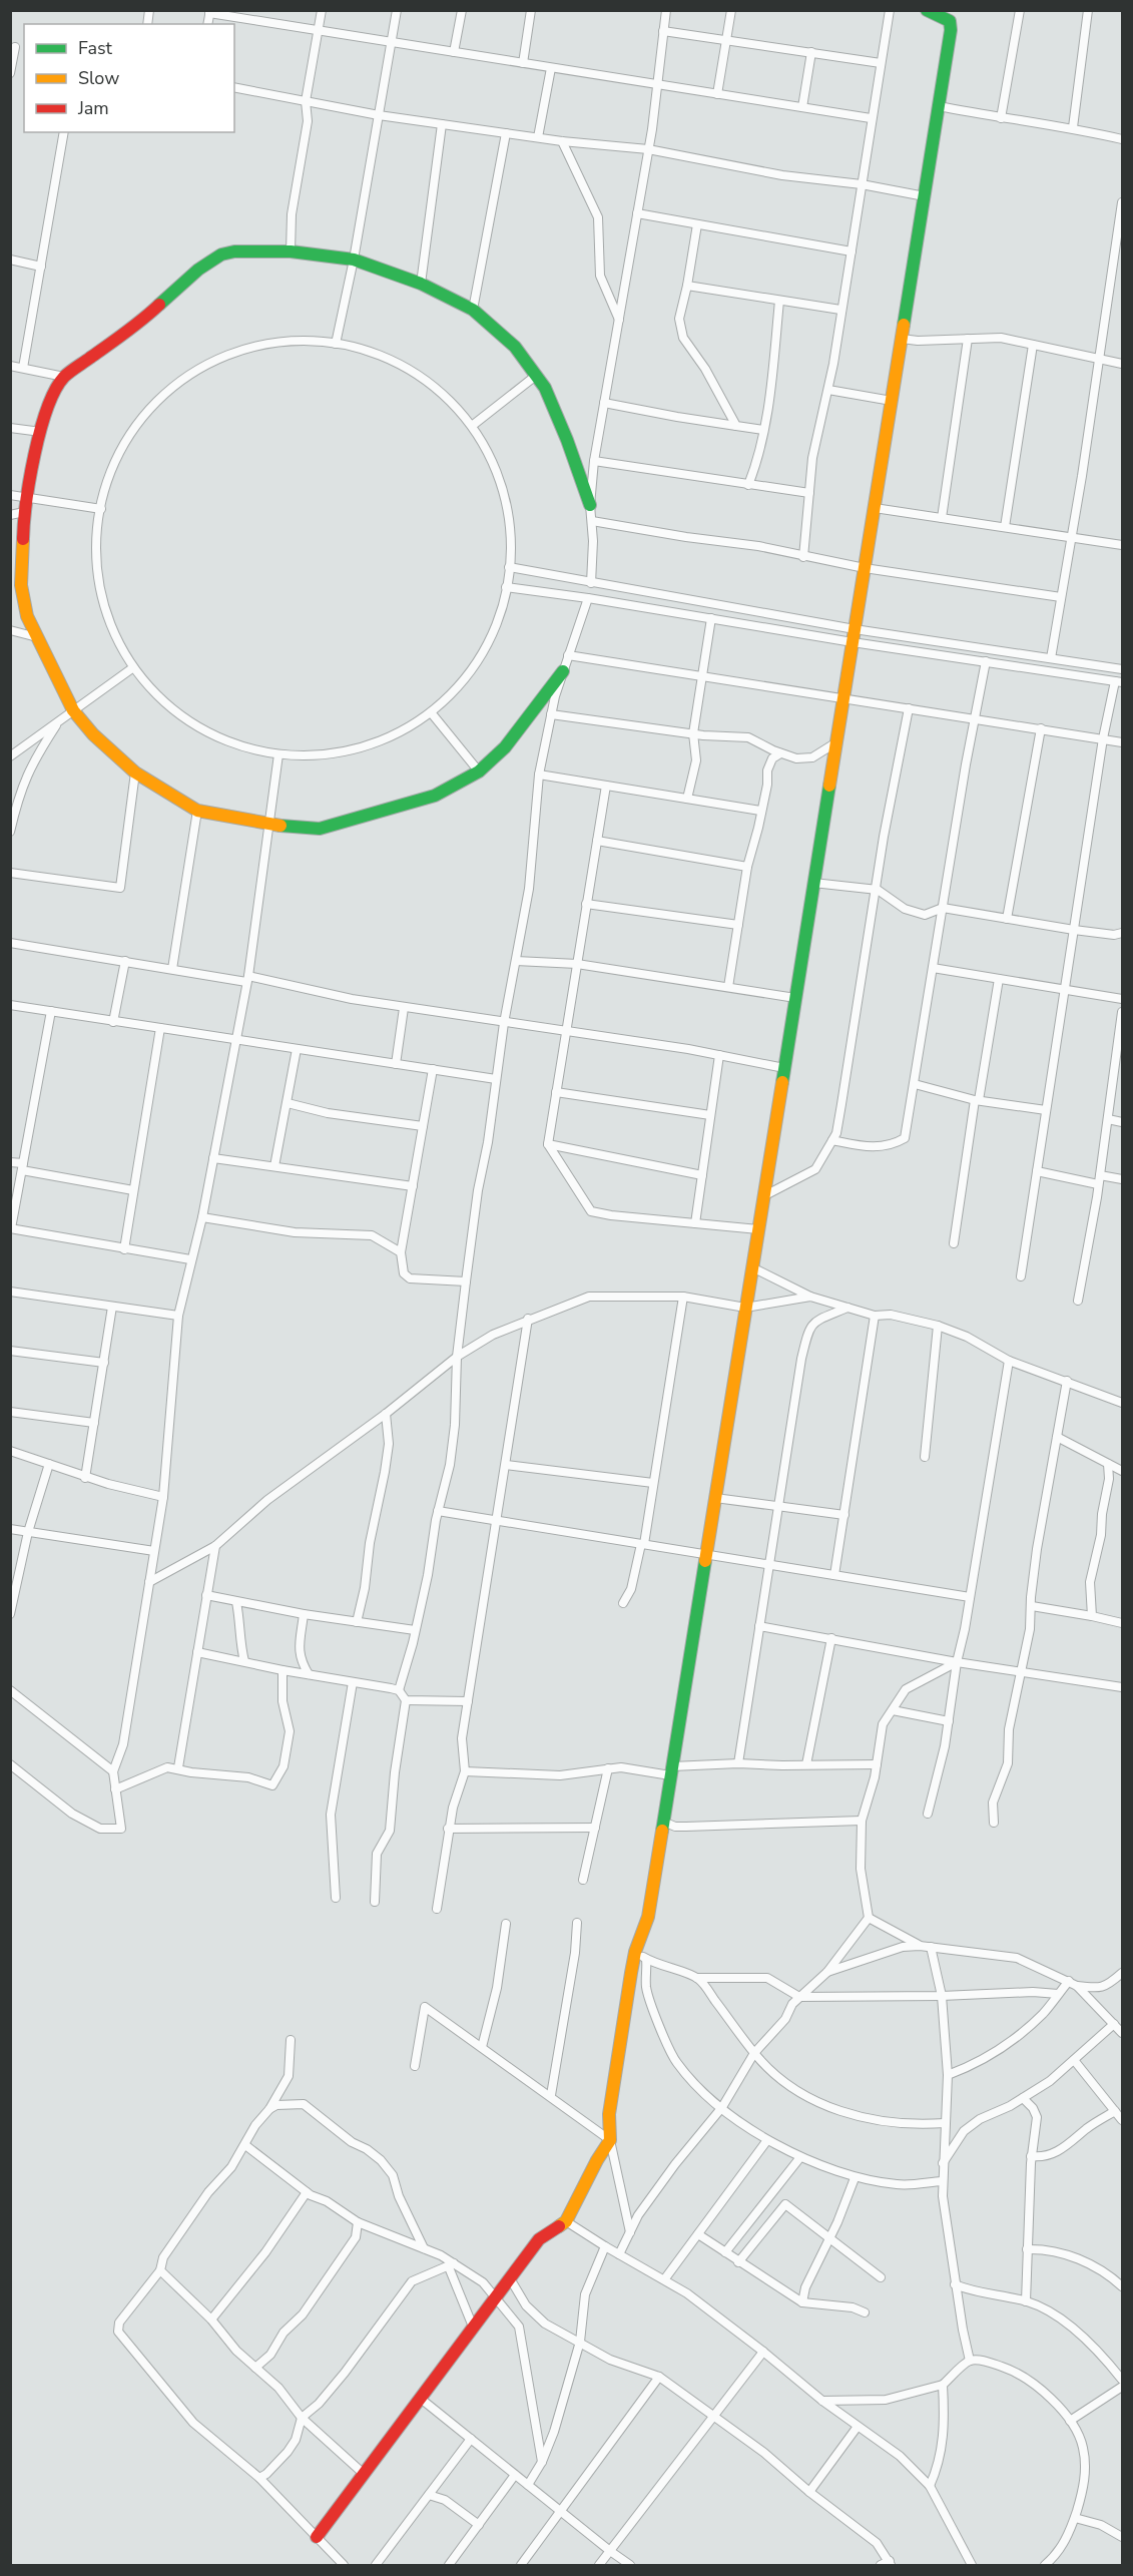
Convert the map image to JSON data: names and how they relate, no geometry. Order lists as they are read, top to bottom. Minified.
{"legend":["Fast","Slow","Jam"]}
